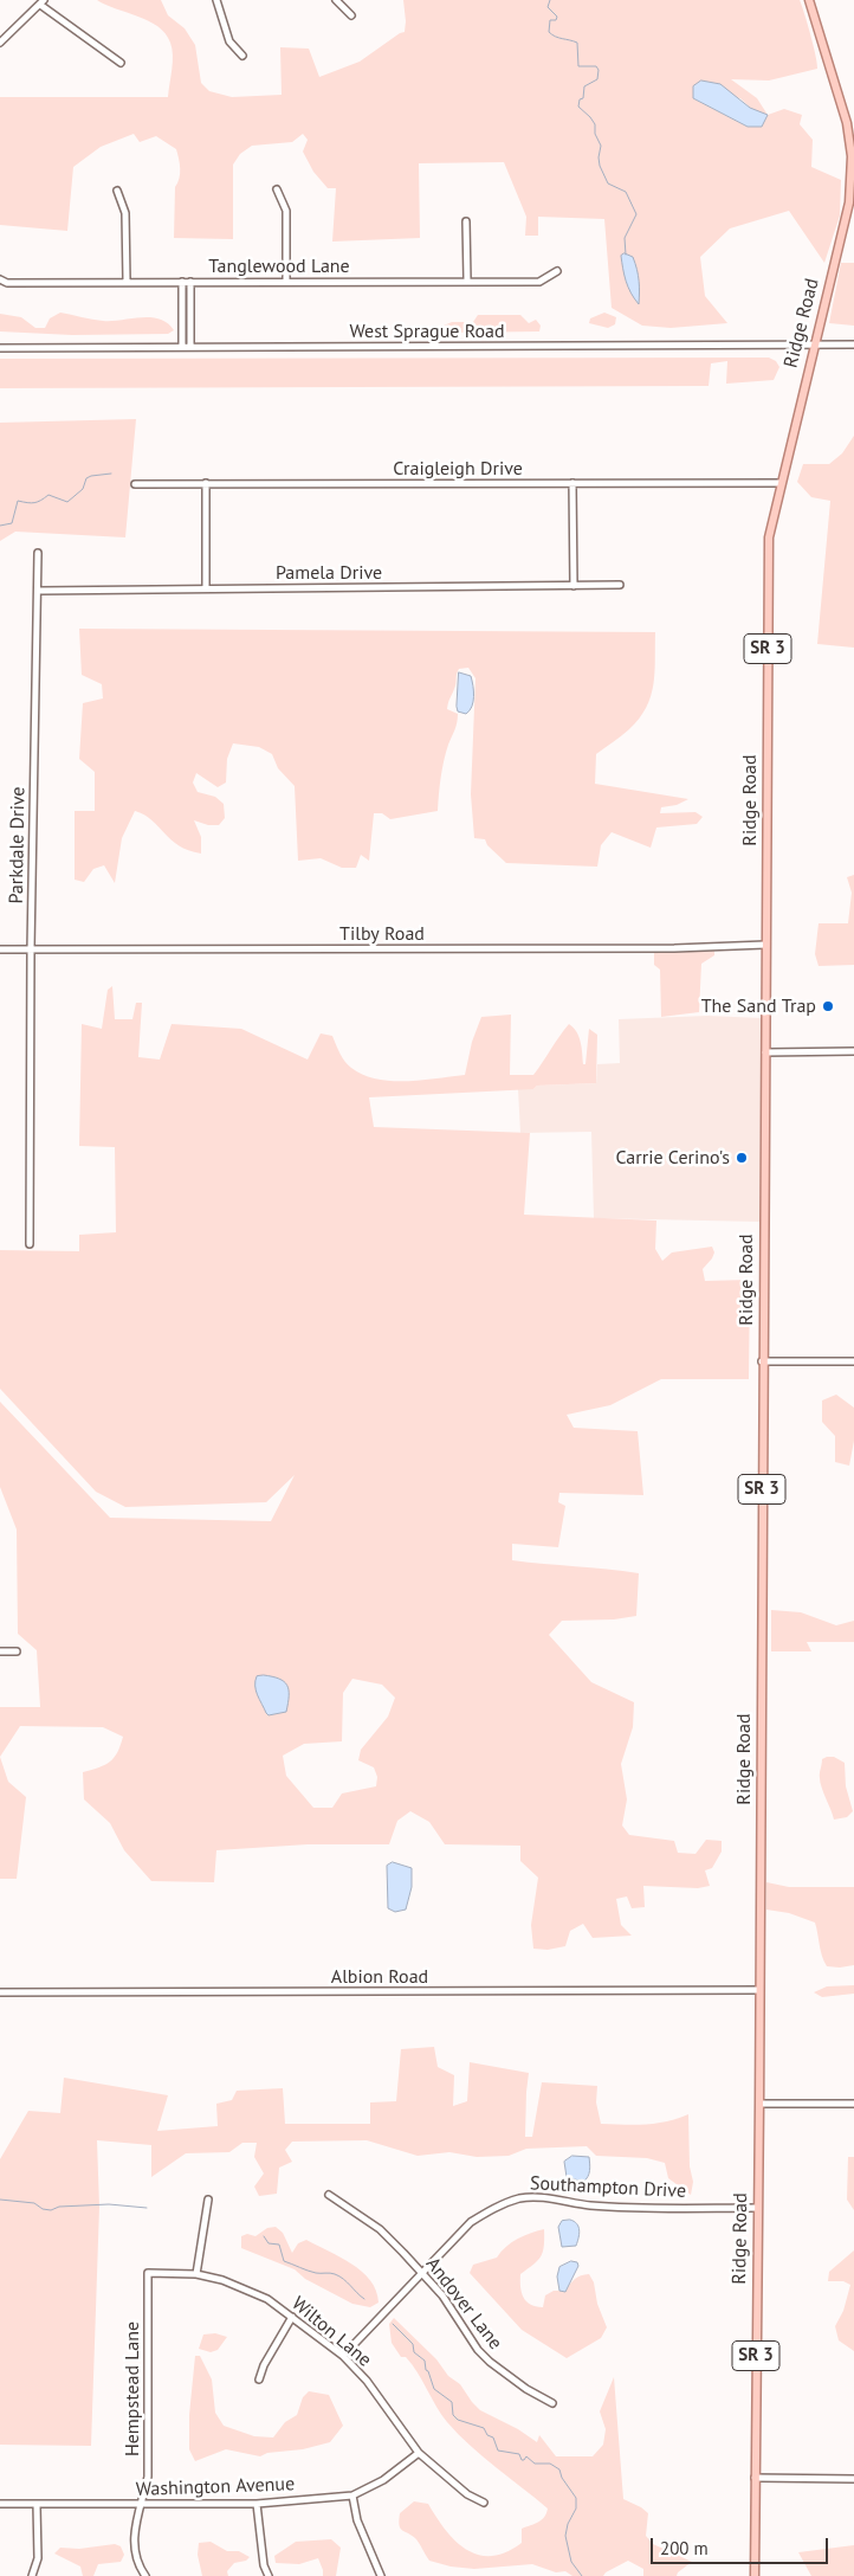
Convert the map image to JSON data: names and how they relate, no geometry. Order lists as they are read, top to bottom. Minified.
{"streets":{"main road":["Ridge Road","SR 3"],"street":["Tanglewood Lane","West Sprague Road","Craigleigh Drive","Pamela Drive","Parkdale Drive","Tilby Road","Albion Road","Southampton Drive","Andover Lane","Wilton Lane","Hempstead Lane","Washington Avenue"]},"crossings":[["Ridge Road","West Sprague Road"],["Ridge Road","Craigleigh Drive"],["Ridge Road","Tilby Road"],["Ridge Road","Albion Road"],["Ridge Road","Southampton Drive"],["Pamela Drive","Parkdale Drive"],["Parkdale Drive","Tilby Road"],["Southampton Drive","Andover Lane"],["Southampton Drive","Wilton Lane"],["Wilton Lane","Hempstead Lane"],["Wilton Lane","Washington Avenue"],["Hempstead Lane","Washington Avenue"]],"places":["The Sand Trap","Carrie Cerino's"],"scale_bar":"200 m"}
